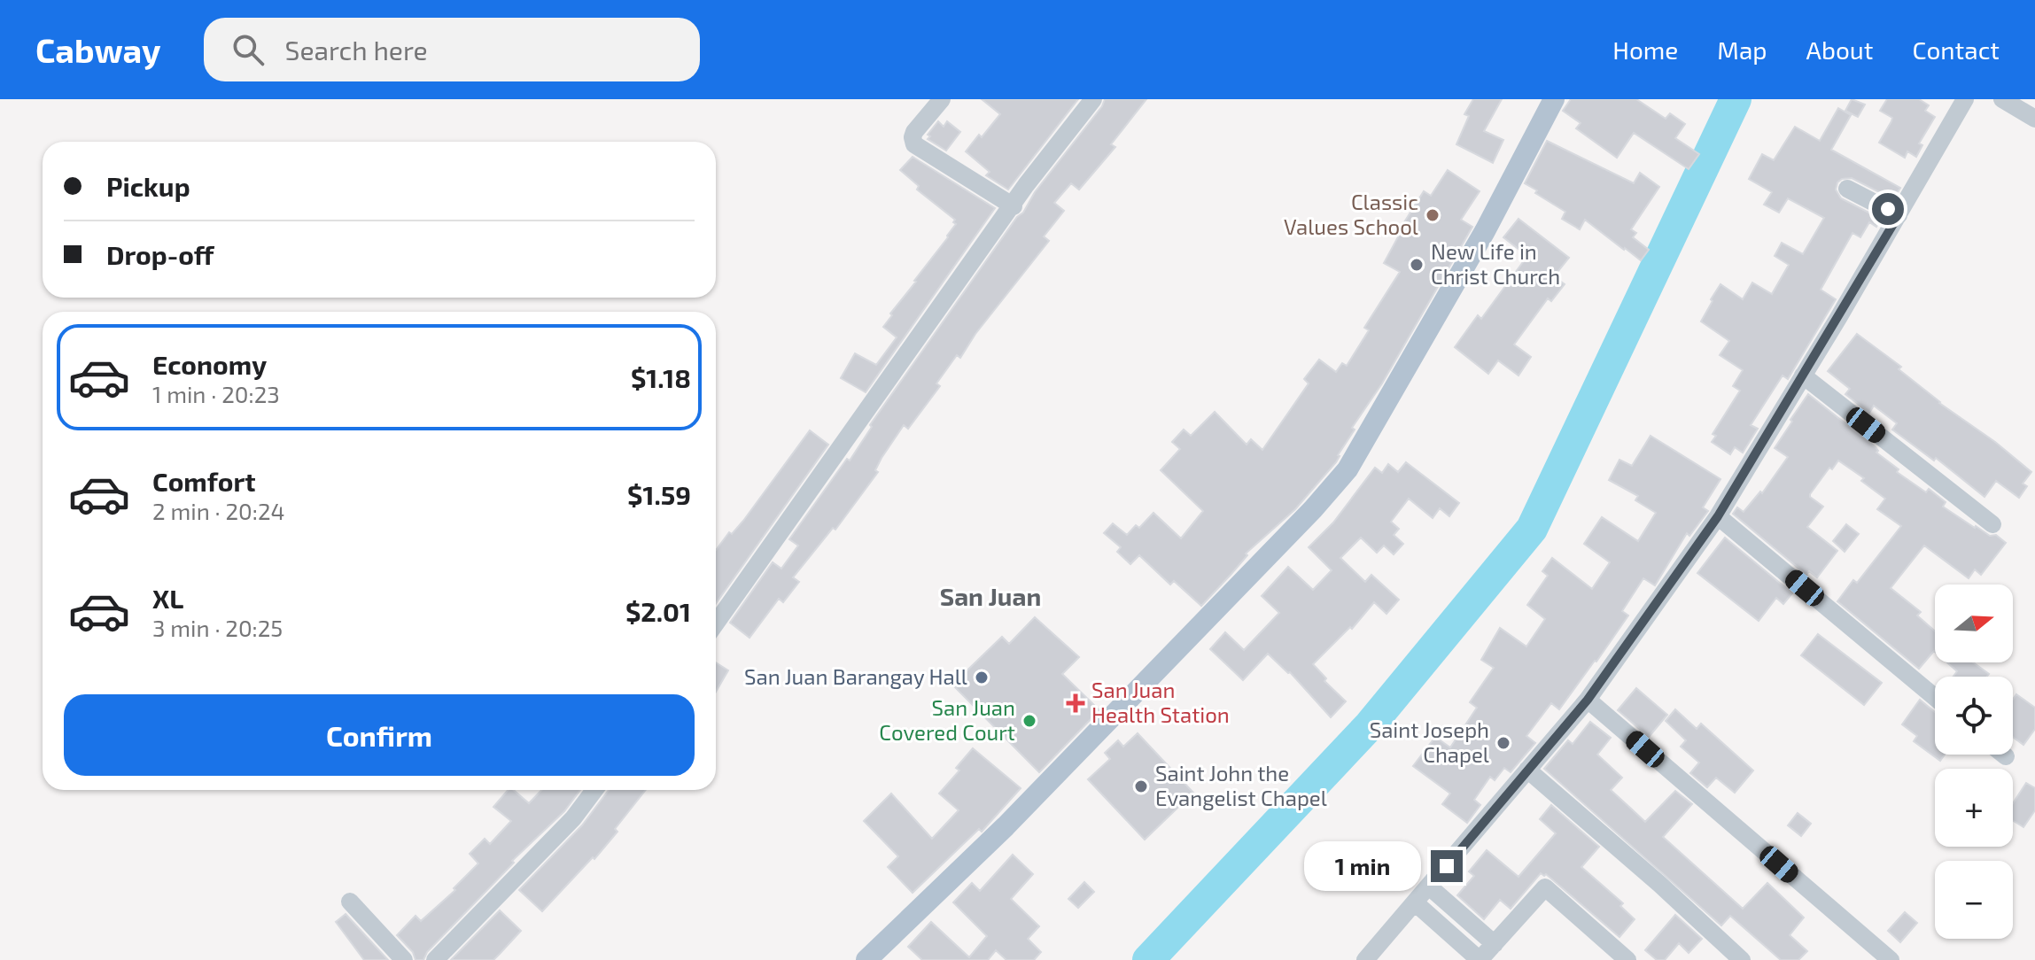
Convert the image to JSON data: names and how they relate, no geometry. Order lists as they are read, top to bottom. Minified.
{"districts":["San Juan"],"places":{"other":["Classic Values School","New Life in Christ Church","San Juan Barangay Hall","San Juan Covered Court","Saint Joseph Chapel","Saint John the Evangelist Chapel"],"health":["San Juan Health Station"]},"north":"right","page":{"header":"Cabway","search":"Search here","nav":["Home","Map","About","Contact"],"banner":["Pickup","Drop-off"],"list":[{"name":"Economy","note":"1 min · 20:23","value":"$1.18"},{"name":"Comfort","note":"2 min · 20:24","value":"$1.59"},{"name":"XL","note":"3 min · 20:25","value":"$2.01"}],"map_buttons":["+","−"],"buttons":"Confirm","bubble":"1 min"}}
